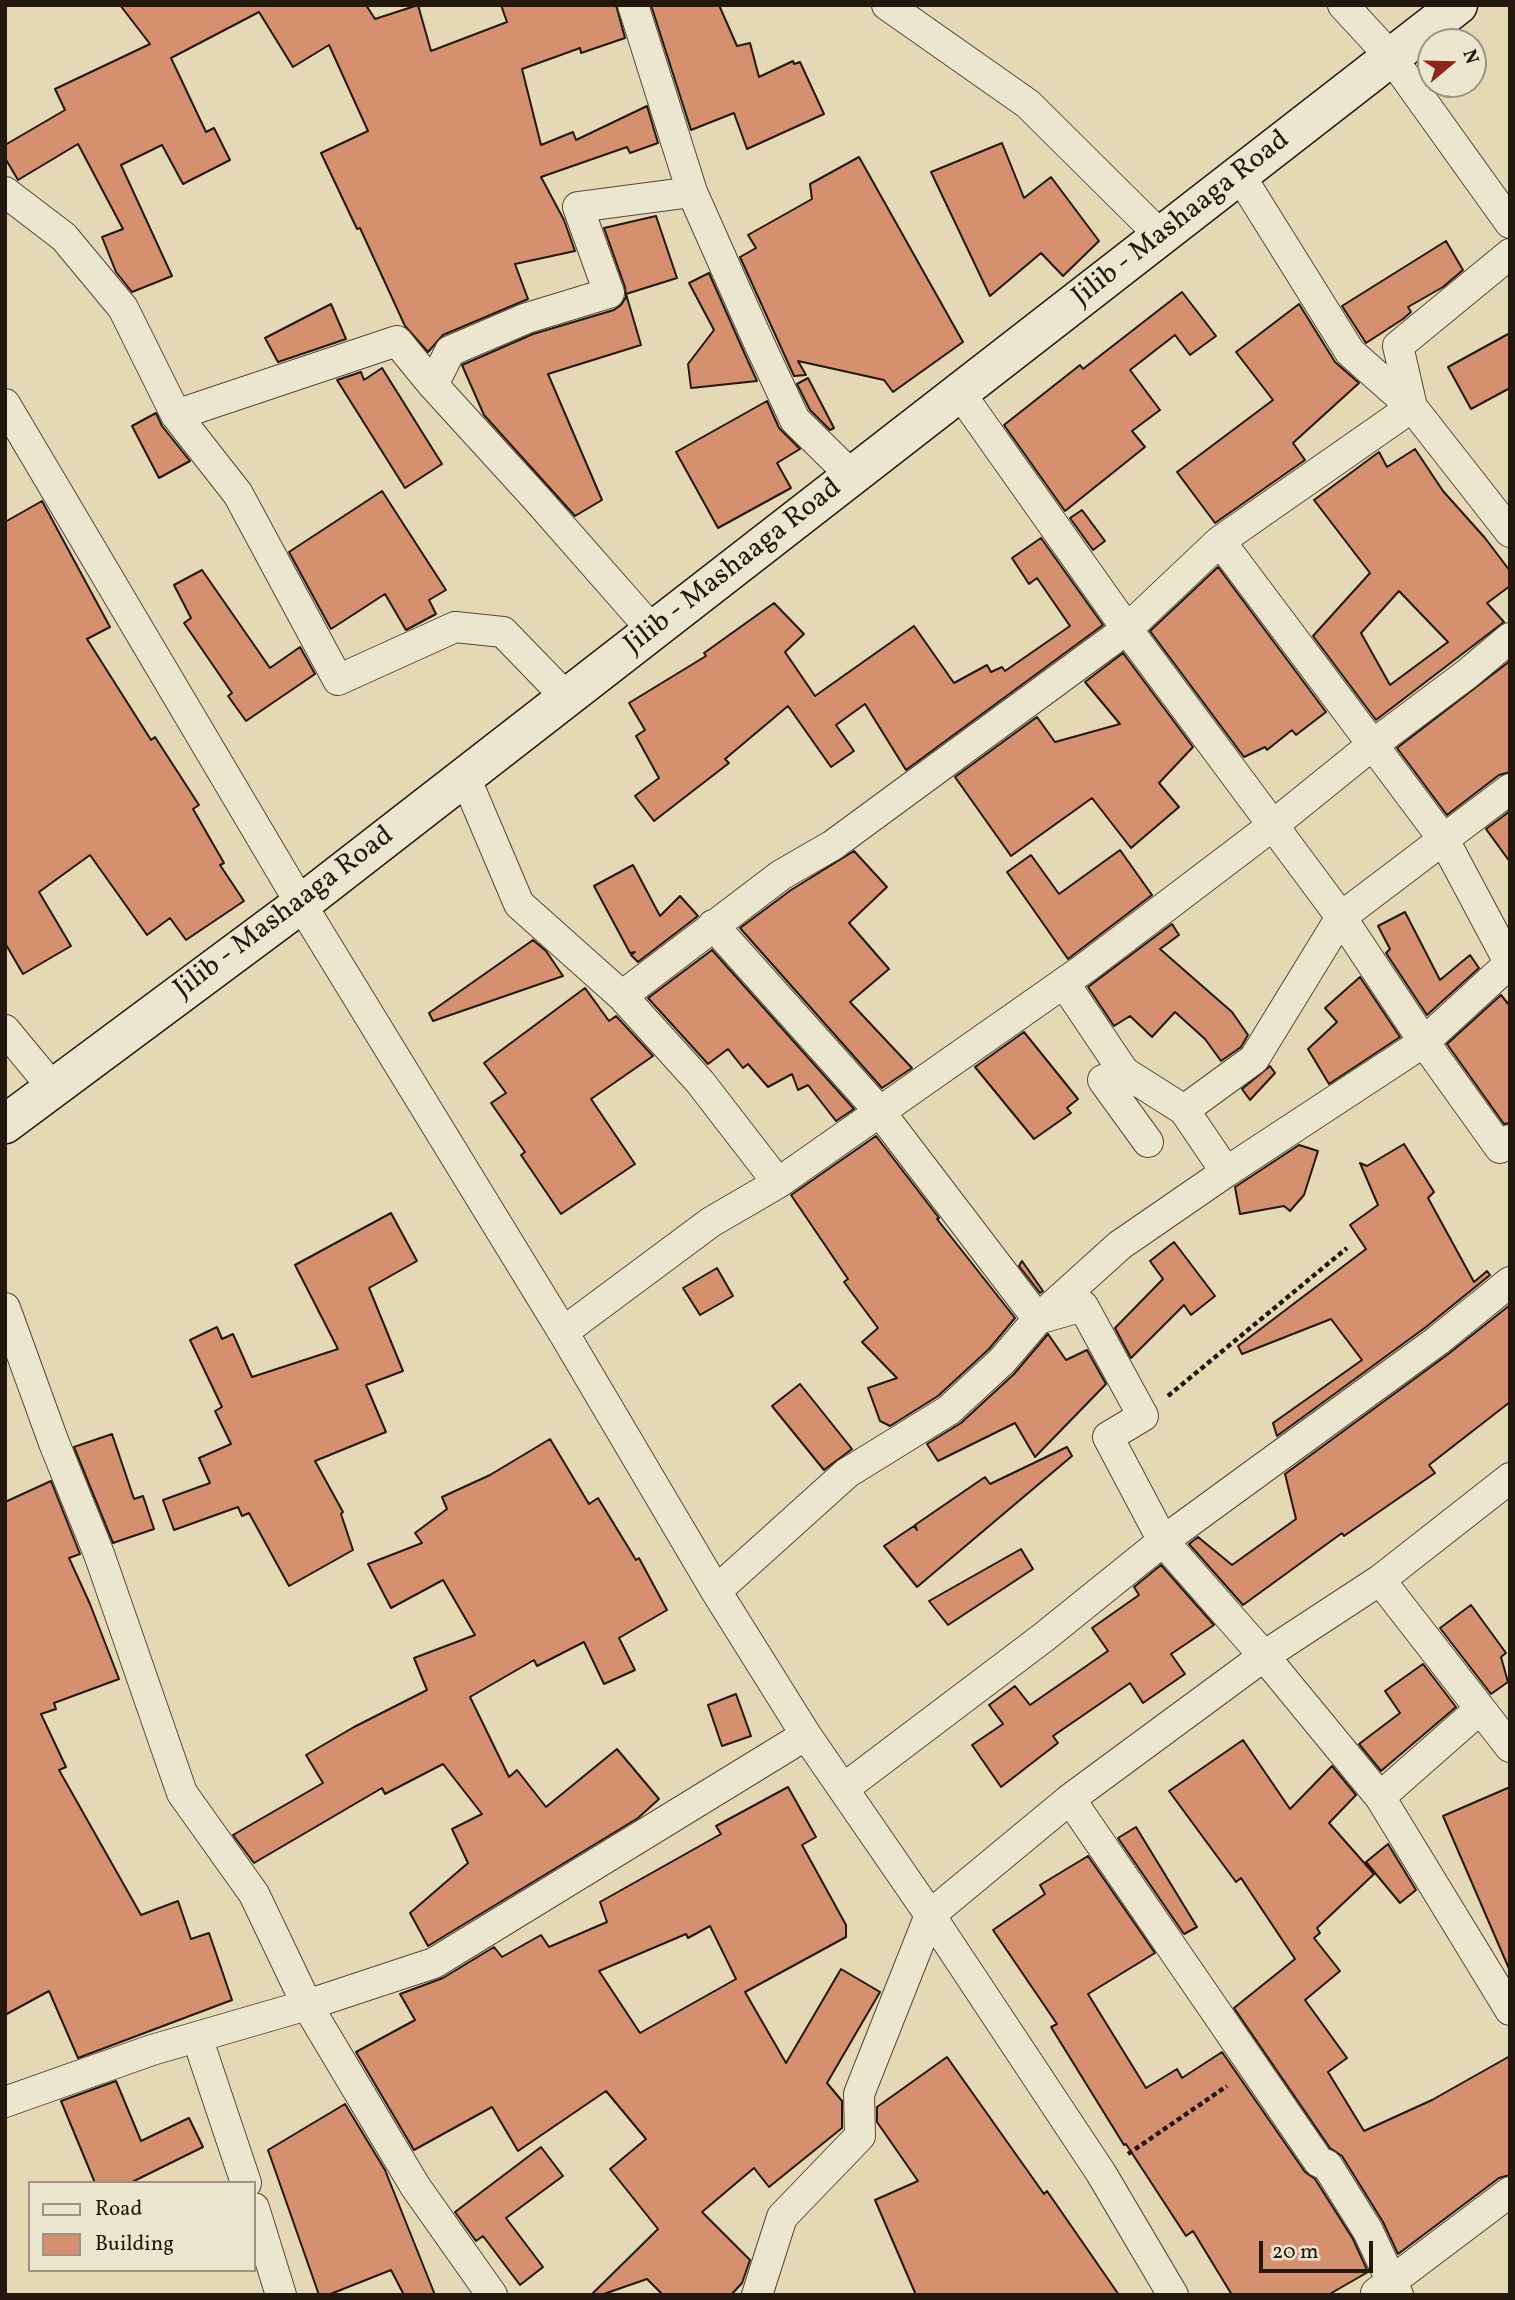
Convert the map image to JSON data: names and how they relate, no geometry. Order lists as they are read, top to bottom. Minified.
{"streets":{"main road":["Jilib - Mashaaga Road"]},"legend":["Road","Building"],"scale_bar":"20 m","north":"right"}
